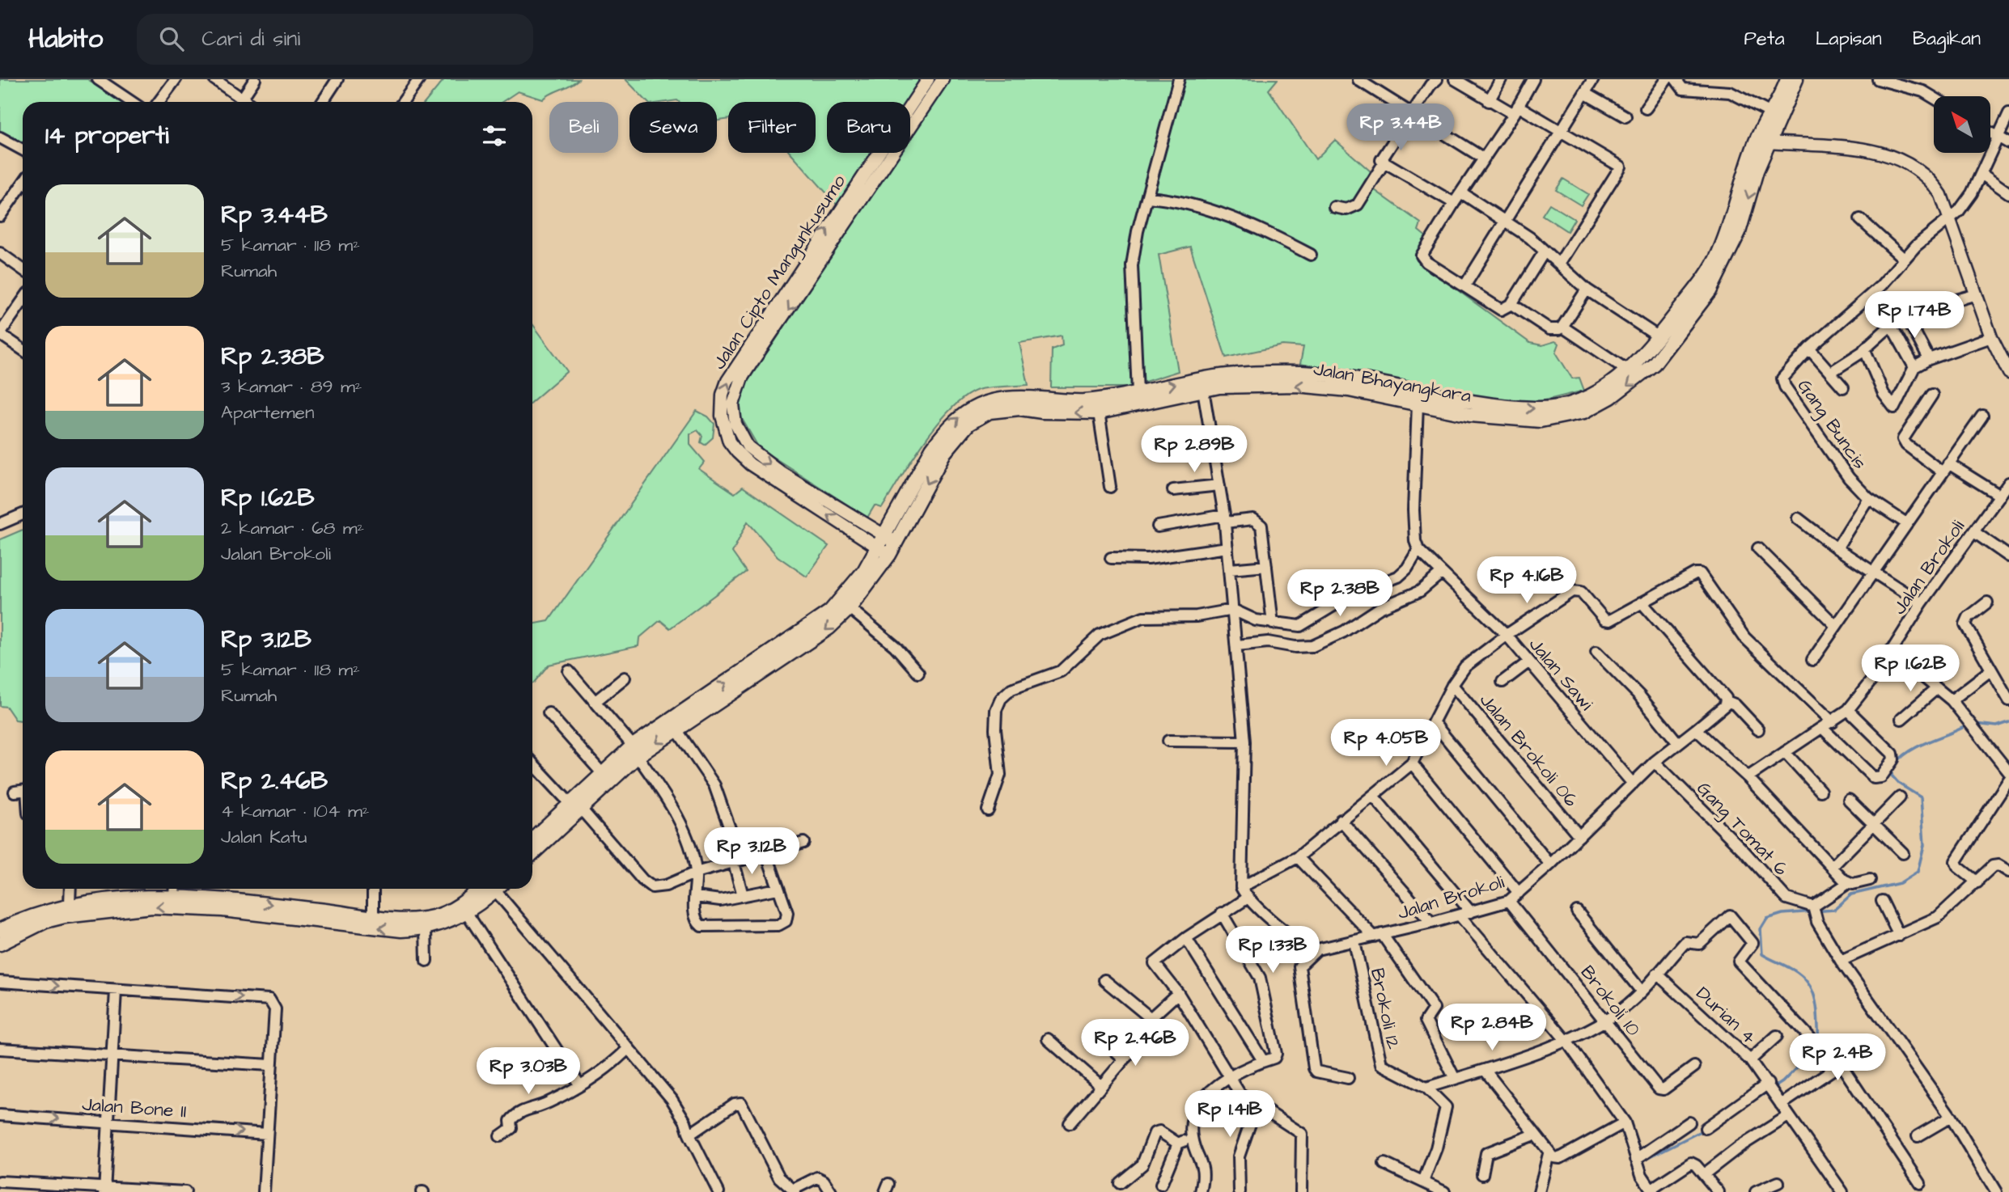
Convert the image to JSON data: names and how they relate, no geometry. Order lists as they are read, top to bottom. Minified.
{"streets":{"main road":["Jalan Bhayangkara"],"street":["Jalan Cipto Mangunkusumo","Gang Buncis","Jalan Brokoli","Jalan Sawi","Jalan Brokoli 06","Gang Tomat 6","Brokoli 10","Brokoli 12","Durian 4","Jalan Bone II"]},"crossings":[["Jalan Cipto Mangunkusumo","Jalan Bhayangkara"],["Jalan Brokoli","Jalan Sawi"],["Jalan Brokoli","Jalan Brokoli 06"],["Jalan Brokoli","Gang Tomat 6"],["Jalan Brokoli","Brokoli 10"],["Jalan Brokoli","Brokoli 12"]],"north":"top left","page":{"header":"Habito","search":"Cari di sini","nav":["Peta","Lapisan","Bagikan"],"chip":["Beli","Sewa","Filter","Baru"],"heading":"14 properti","price":["Rp 3.44B","Rp 1.74B","Rp 2.89B","Rp 4.16B","Rp 2.38B","Rp 1.62B","Rp 4.05B","Rp 3.12B","Rp 1.33B","Rp 2.84B","Rp 2.46B","Rp 2.4B","Rp 3.03B","Rp 1.41B"],"list":[{"name":"Rp 3.44B","note":"5 kamar · 118 m² · Rumah"},{"name":"Rp 2.38B","note":"3 kamar · 89 m² · Apartemen"},{"name":"Rp 1.62B","note":"2 kamar · 68 m² · Jalan Brokoli"},{"name":"Rp 3.12B","note":"5 kamar · 118 m² · Rumah"},{"name":"Rp 2.46B","note":"4 kamar · 104 m² · Jalan Katu"}]}}
